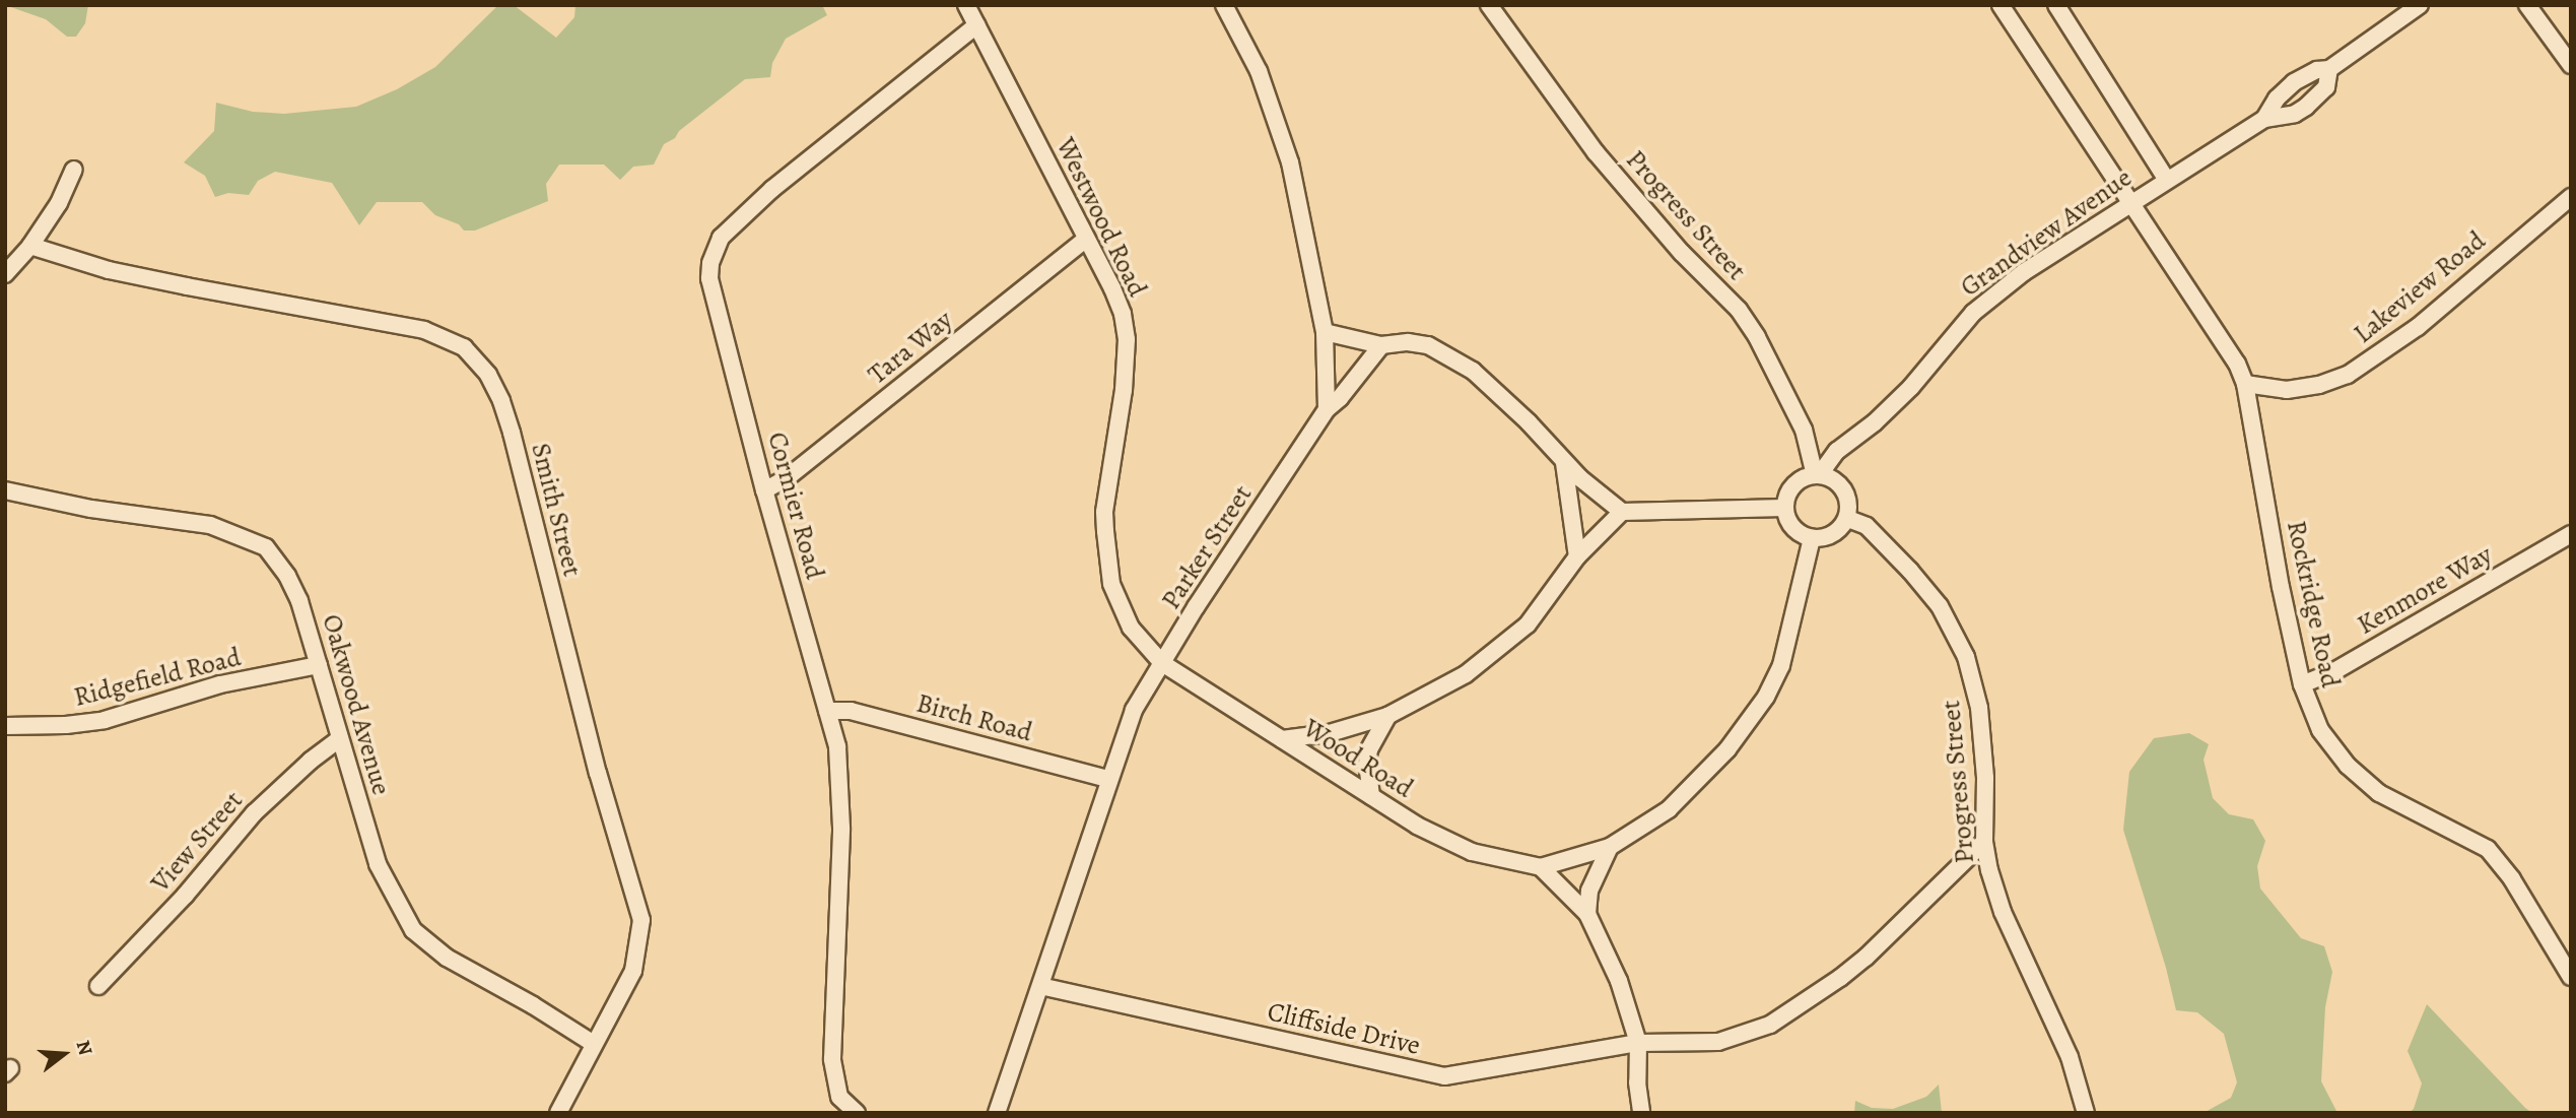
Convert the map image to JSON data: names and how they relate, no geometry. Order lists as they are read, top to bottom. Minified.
{"streets":{"street":["Progress Street","Westwood Road","Grandview Avenue","Lakeview Road","Tara Way","Cormier Road","Smith Street","Parker Street","Kenmore Way","Rockridge Road","Ridgefield Road","Oakwood Avenue","Birch Road","Wood Road","View Street","Cliffside Drive"]},"crossings":[["Progress Street","Grandview Avenue"],["Progress Street","Wood Road"],["Progress Street","Cliffside Drive"],["Westwood Road","Tara Way"],["Westwood Road","Cormier Road"],["Westwood Road","Parker Street"],["Westwood Road","Wood Road"],["Grandview Avenue","Rockridge Road"],["Grandview Avenue","Wood Road"],["Lakeview Road","Rockridge Road"],["Tara Way","Cormier Road"],["Cormier Road","Birch Road"],["Smith Street","Oakwood Avenue"],["Parker Street","Birch Road"],["Parker Street","Wood Road"],["Parker Street","Cliffside Drive"],["Kenmore Way","Rockridge Road"],["Ridgefield Road","Oakwood Avenue"],["Oakwood Avenue","View Street"]],"north":"right"}
